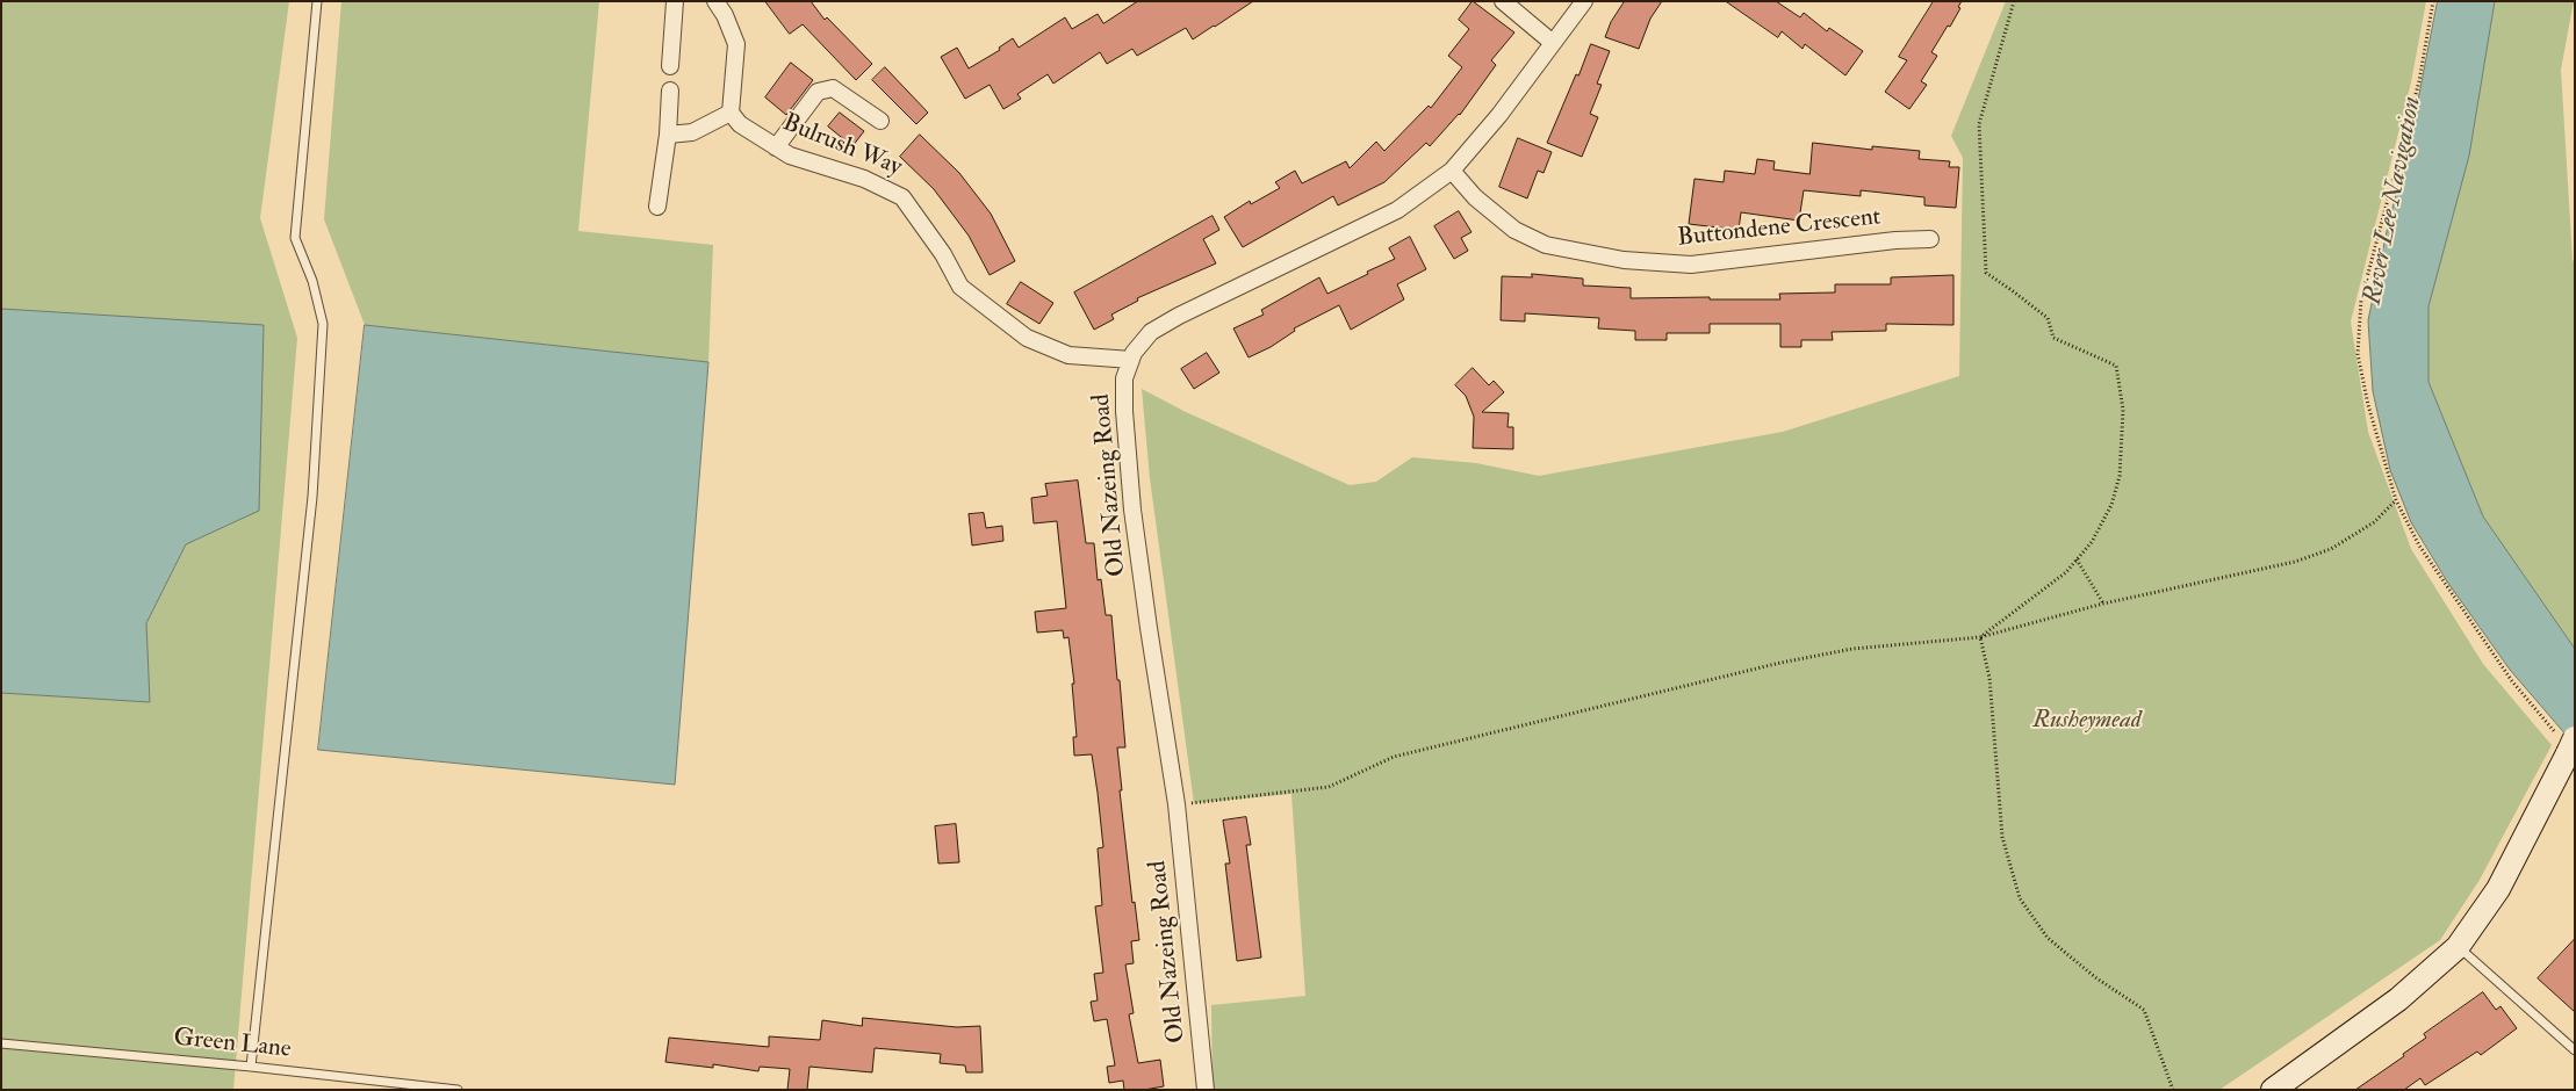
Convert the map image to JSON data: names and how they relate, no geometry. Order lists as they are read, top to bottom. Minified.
{"streets":{"street":["Bulrush Way","Buttondene Crescent","Old Nazeing Road"],"lane":["Green Lane"]},"crossings":[["Bulrush Way","Old Nazeing Road"],["Buttondene Crescent","Old Nazeing Road"]],"water":["River Lee Navigation"],"parks":["Rusheymead"]}
